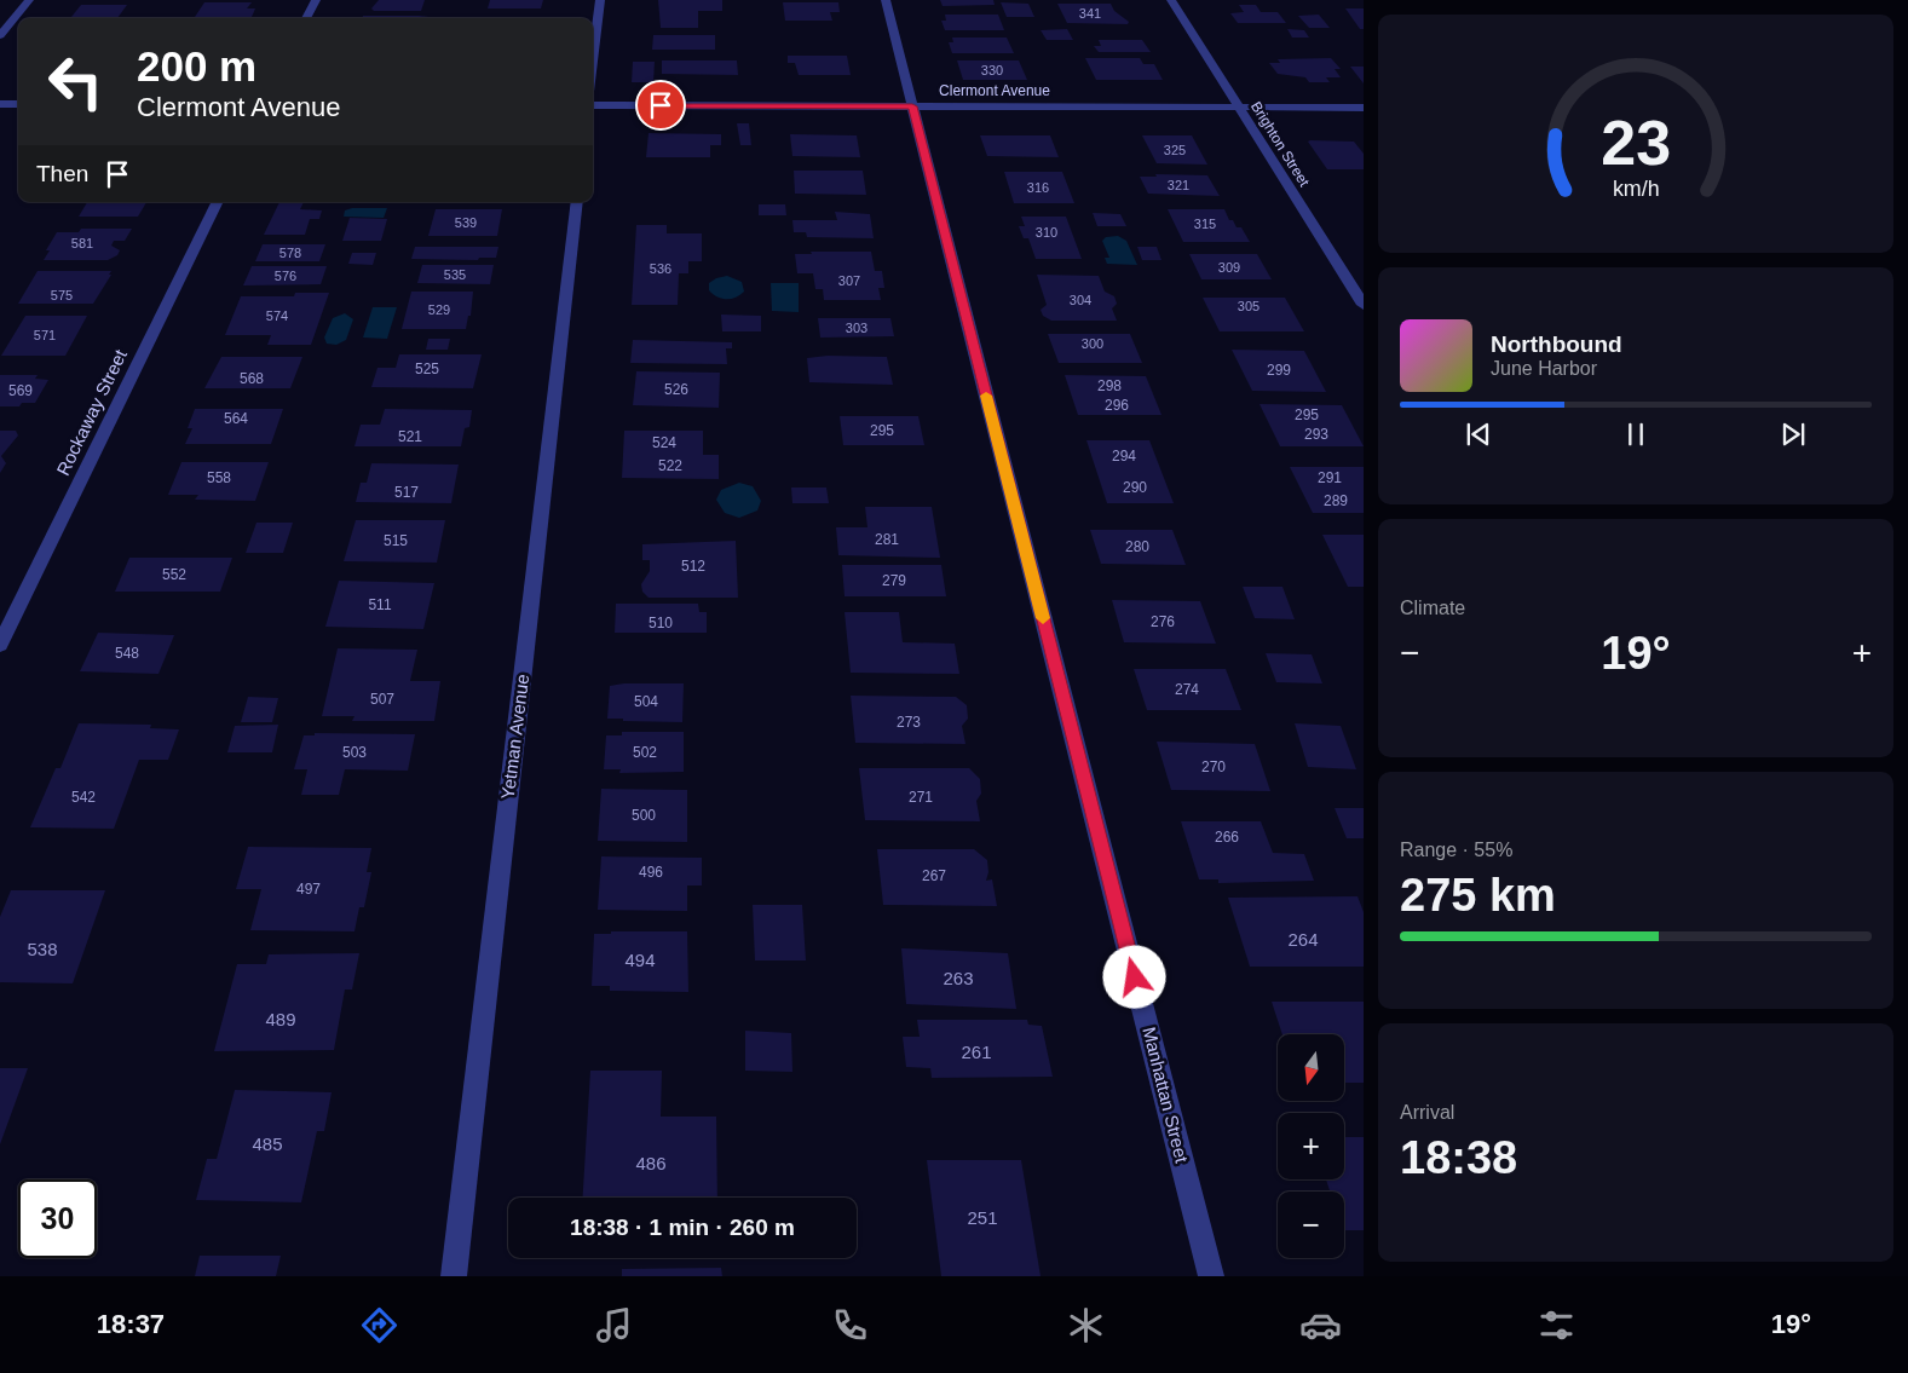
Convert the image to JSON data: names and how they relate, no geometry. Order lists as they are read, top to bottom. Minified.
{"streets":{"street":["Clermont Avenue","Brighton Street","Rockaway Street","Yetman Avenue","Manhattan Street"]},"crossings":[["Clermont Avenue","Brighton Street"],["Clermont Avenue","Manhattan Street"]],"house_numbers":["341","330","325","321","316","539","315","310","581","578","309","536","535","576","307","575","304","305","529","574","303","571","300","525","299","568","298","526","569","296","295","564","295","293","521","524","294","522","558","291","290","517","289","281","515","280","512","552","279","511","276","510","548","274","507","504","273","503","502","270","542","271","500","266","496","267","497","264","538","494","263","489","261","485","486","251"],"north":"bottom","page":{"turn":["200 m","Clermont Avenue"],"then":"Then","song":["Northbound","June Harbor"],"tile":["Climate",["Range · 55%","275 km"],["Arrival","18:38"]],"heat":["−","19°","+"],"map_buttons":["+","−"],"limit":"30","trip":"18:38 · 1 min · 260 m","tabs":["18:37","19°"],"gauge":["23","km/h"]}}
